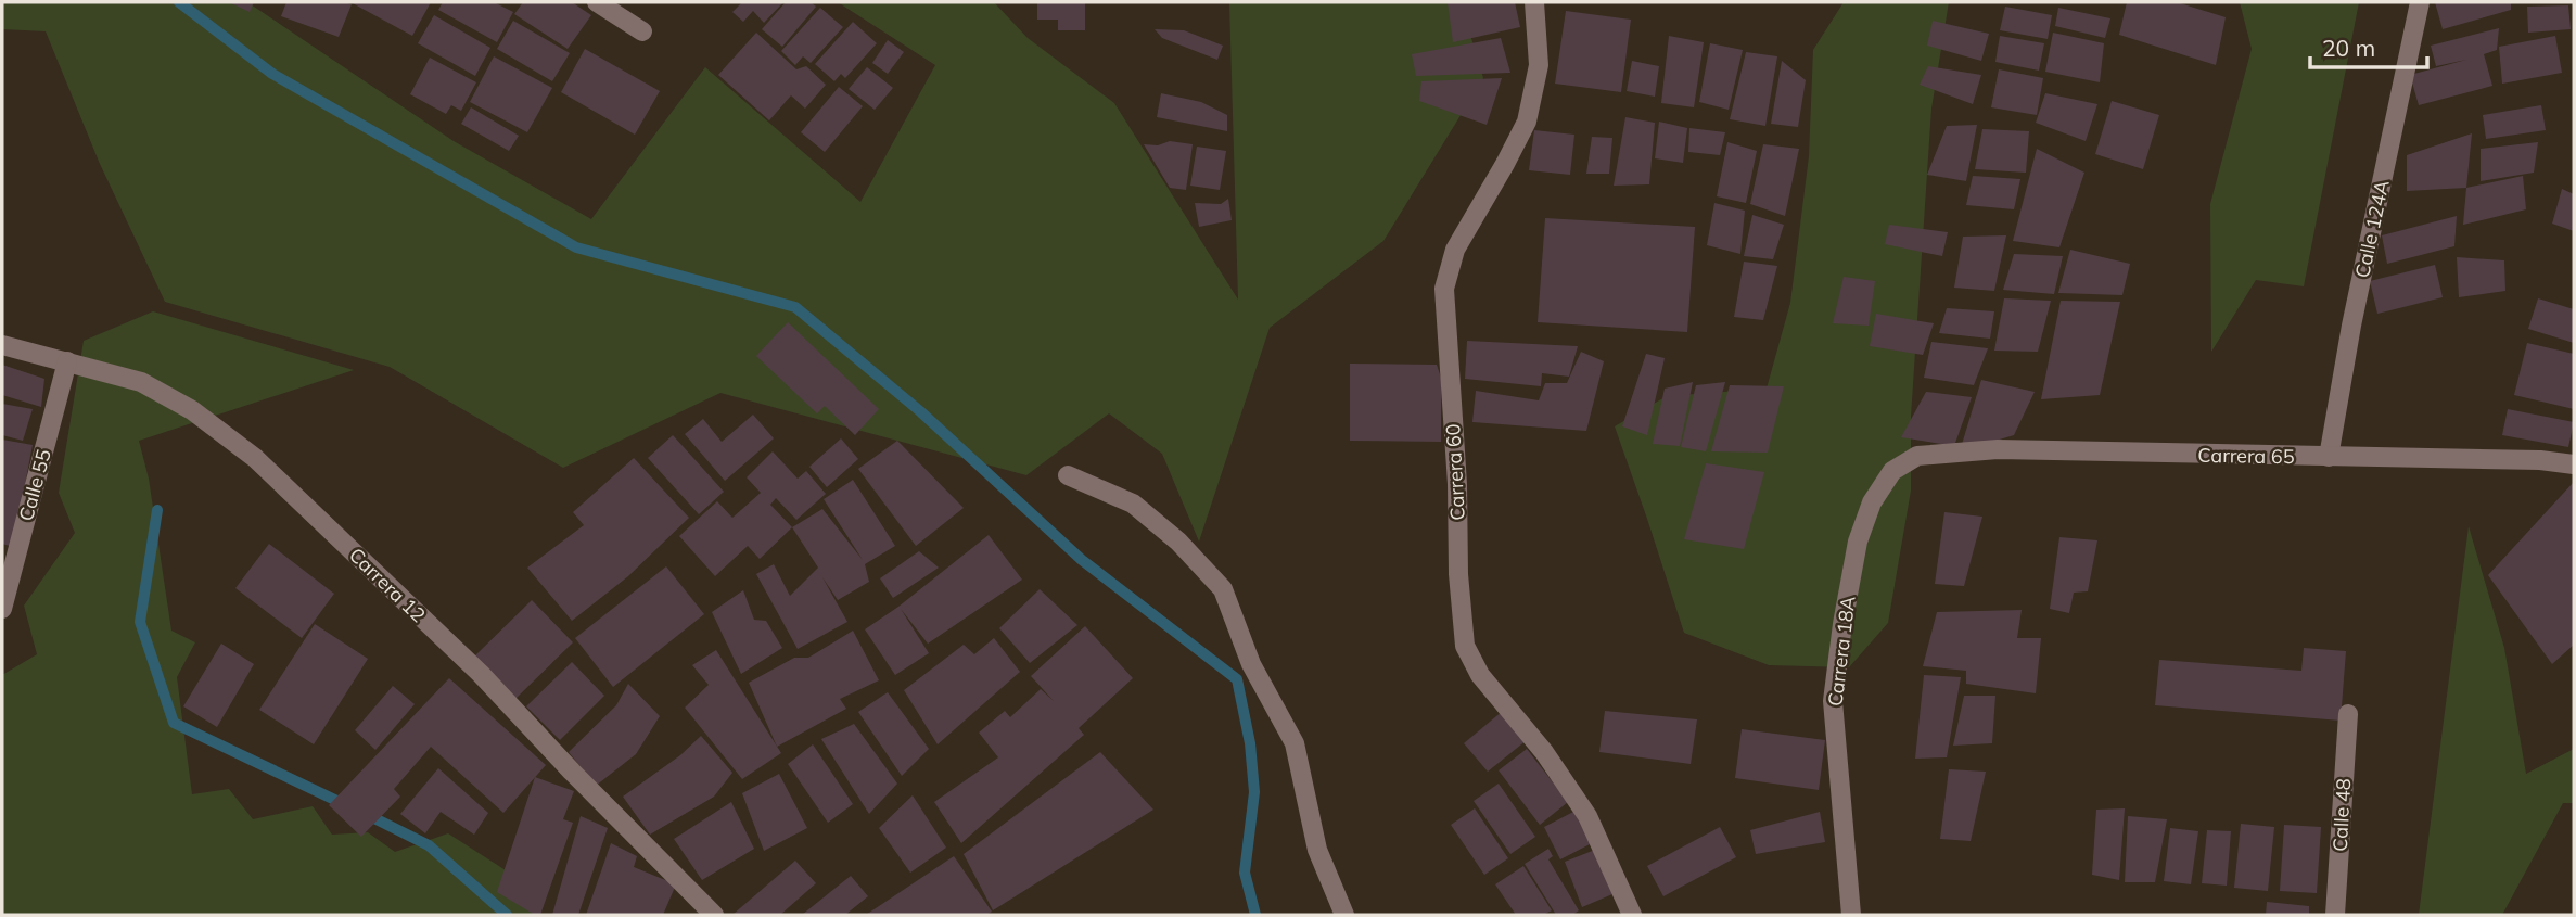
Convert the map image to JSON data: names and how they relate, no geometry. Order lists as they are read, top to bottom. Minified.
{"streets":{"street":["Calle 124A","Carrera 65","Carrera 60","Calle 55","Carrera 12","Carrera 18A","Calle 48"]},"crossings":[["Calle 124A","Carrera 65"],["Carrera 65","Carrera 18A"],["Calle 55","Carrera 12"]],"scale_bar":"20 m"}
